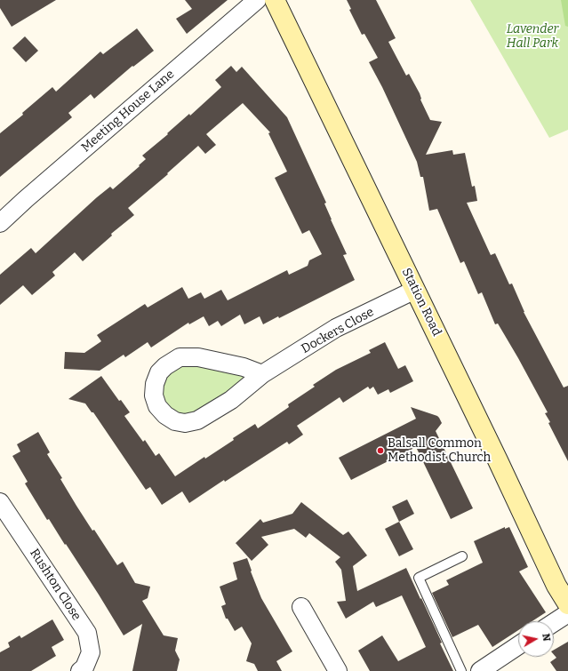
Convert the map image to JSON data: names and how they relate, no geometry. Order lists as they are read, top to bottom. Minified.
{"streets":{"street":["Meeting House Lane","Station Road","Dockers Close","Rushton Close"]},"crossings":[["Station Road","Dockers Close"]],"parks":["Lavender Hall Park"],"places":["Balsall Common Methodist Church"],"north":"right"}
